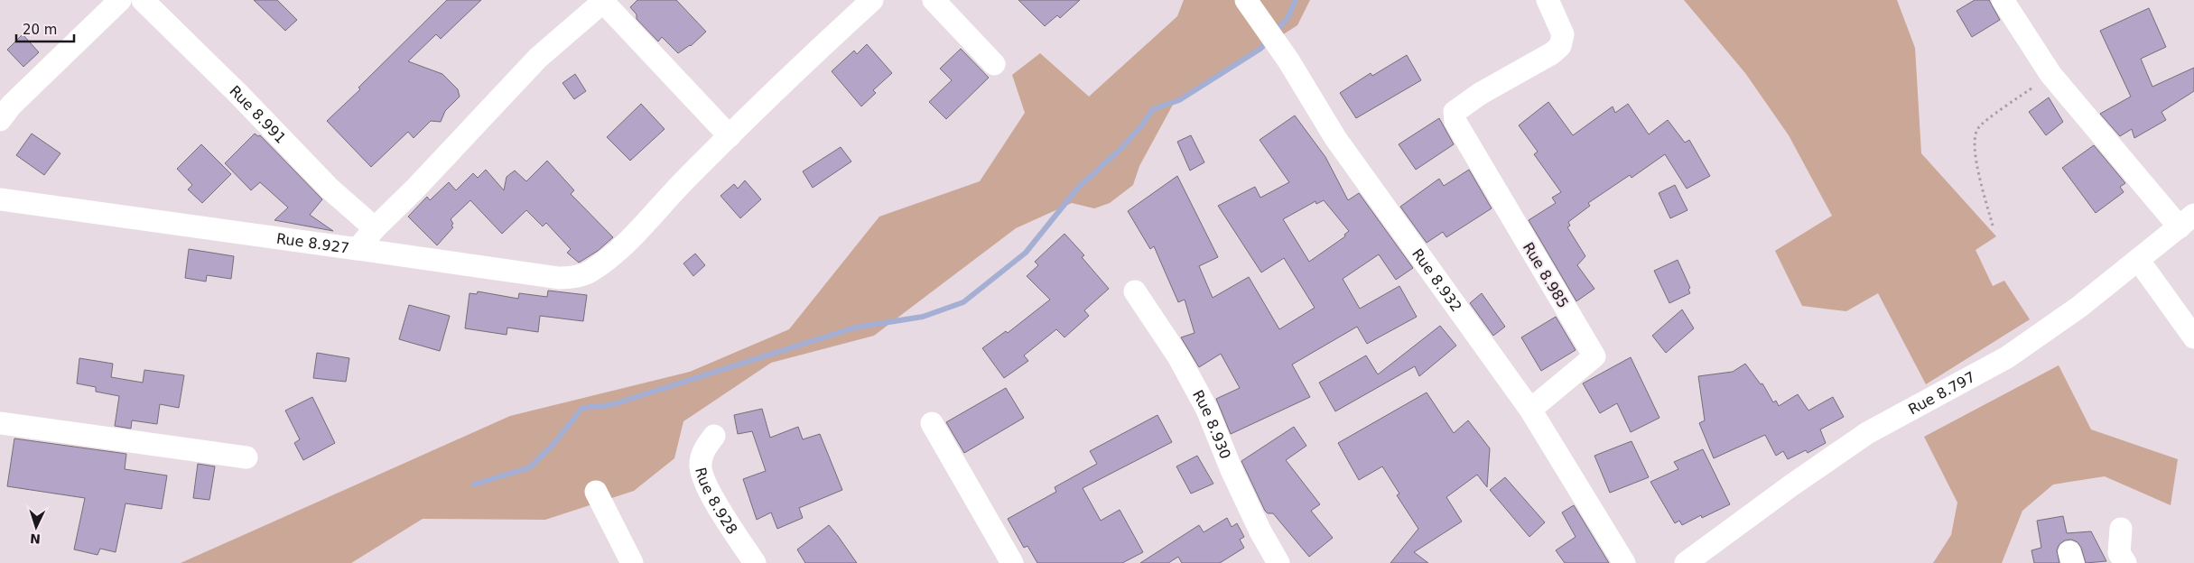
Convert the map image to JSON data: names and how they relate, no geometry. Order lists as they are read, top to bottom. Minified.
{"streets":{"street":["Rue 8.991","Rue 8.927","Rue 8.985","Rue 8.932","Rue 8.797","Rue 8.930","Rue 8.928"]},"crossings":[["Rue 8.991","Rue 8.927"],["Rue 8.985","Rue 8.932"]],"scale_bar":"20 m","north":"bottom"}
